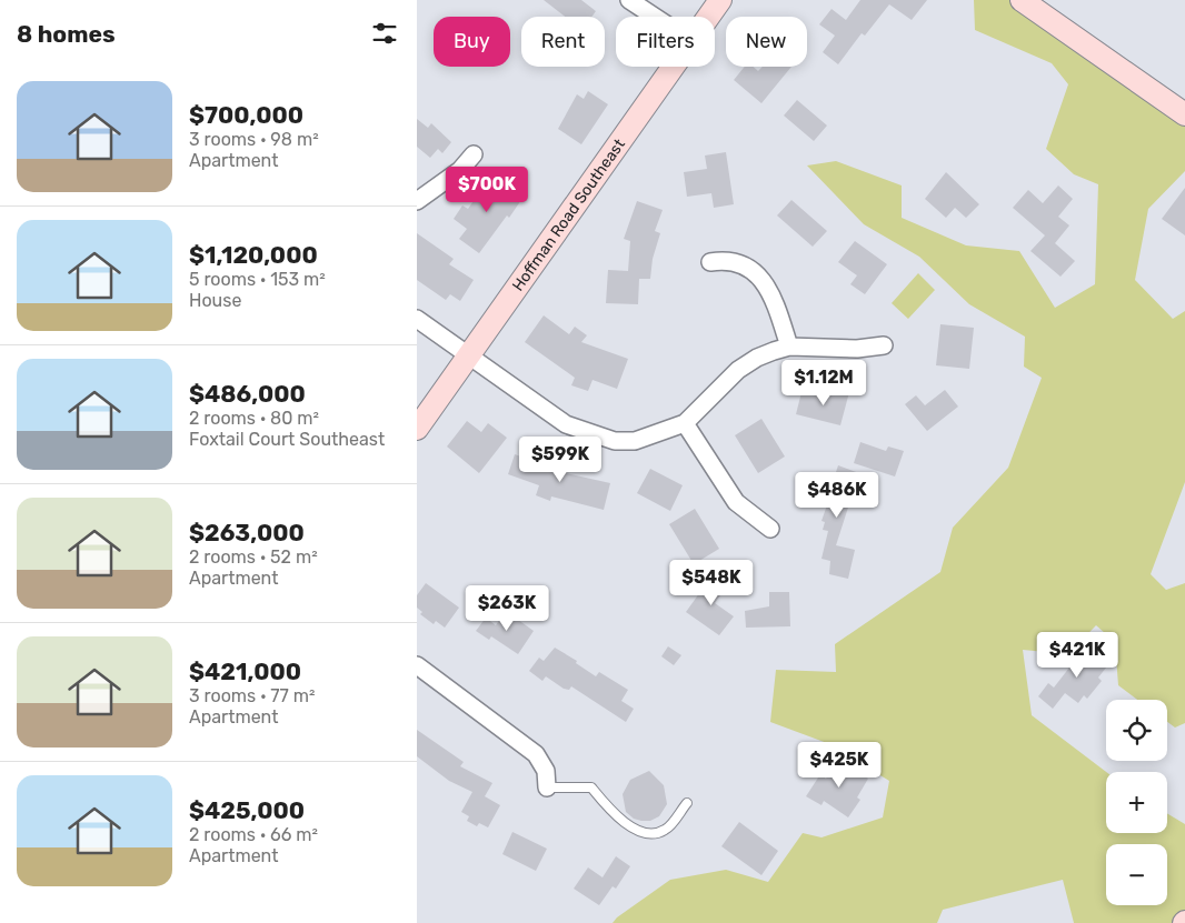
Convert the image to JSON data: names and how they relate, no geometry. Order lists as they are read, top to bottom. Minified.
{"streets":{"street":["Hoffman Road Southeast"]},"page":{"heading":"8 homes","chip":["Buy","Rent","Filters","New"],"list":[{"name":"$700,000","note":"3 rooms · 98 m² · Apartment"},{"name":"$1,120,000","note":"5 rooms · 153 m² · House"},{"name":"$486,000","note":"2 rooms · 80 m² · Foxtail Court Southeast"},{"name":"$263,000","note":"2 rooms · 52 m² · Apartment"},{"name":"$421,000","note":"3 rooms · 77 m² · Apartment"},{"name":"$425,000","note":"2 rooms · 66 m² · Apartment"}],"price":["$700K","$1.12M","$599K","$486K","$548K","$263K","$421K","$425K"],"map_buttons":["+","−"]}}
